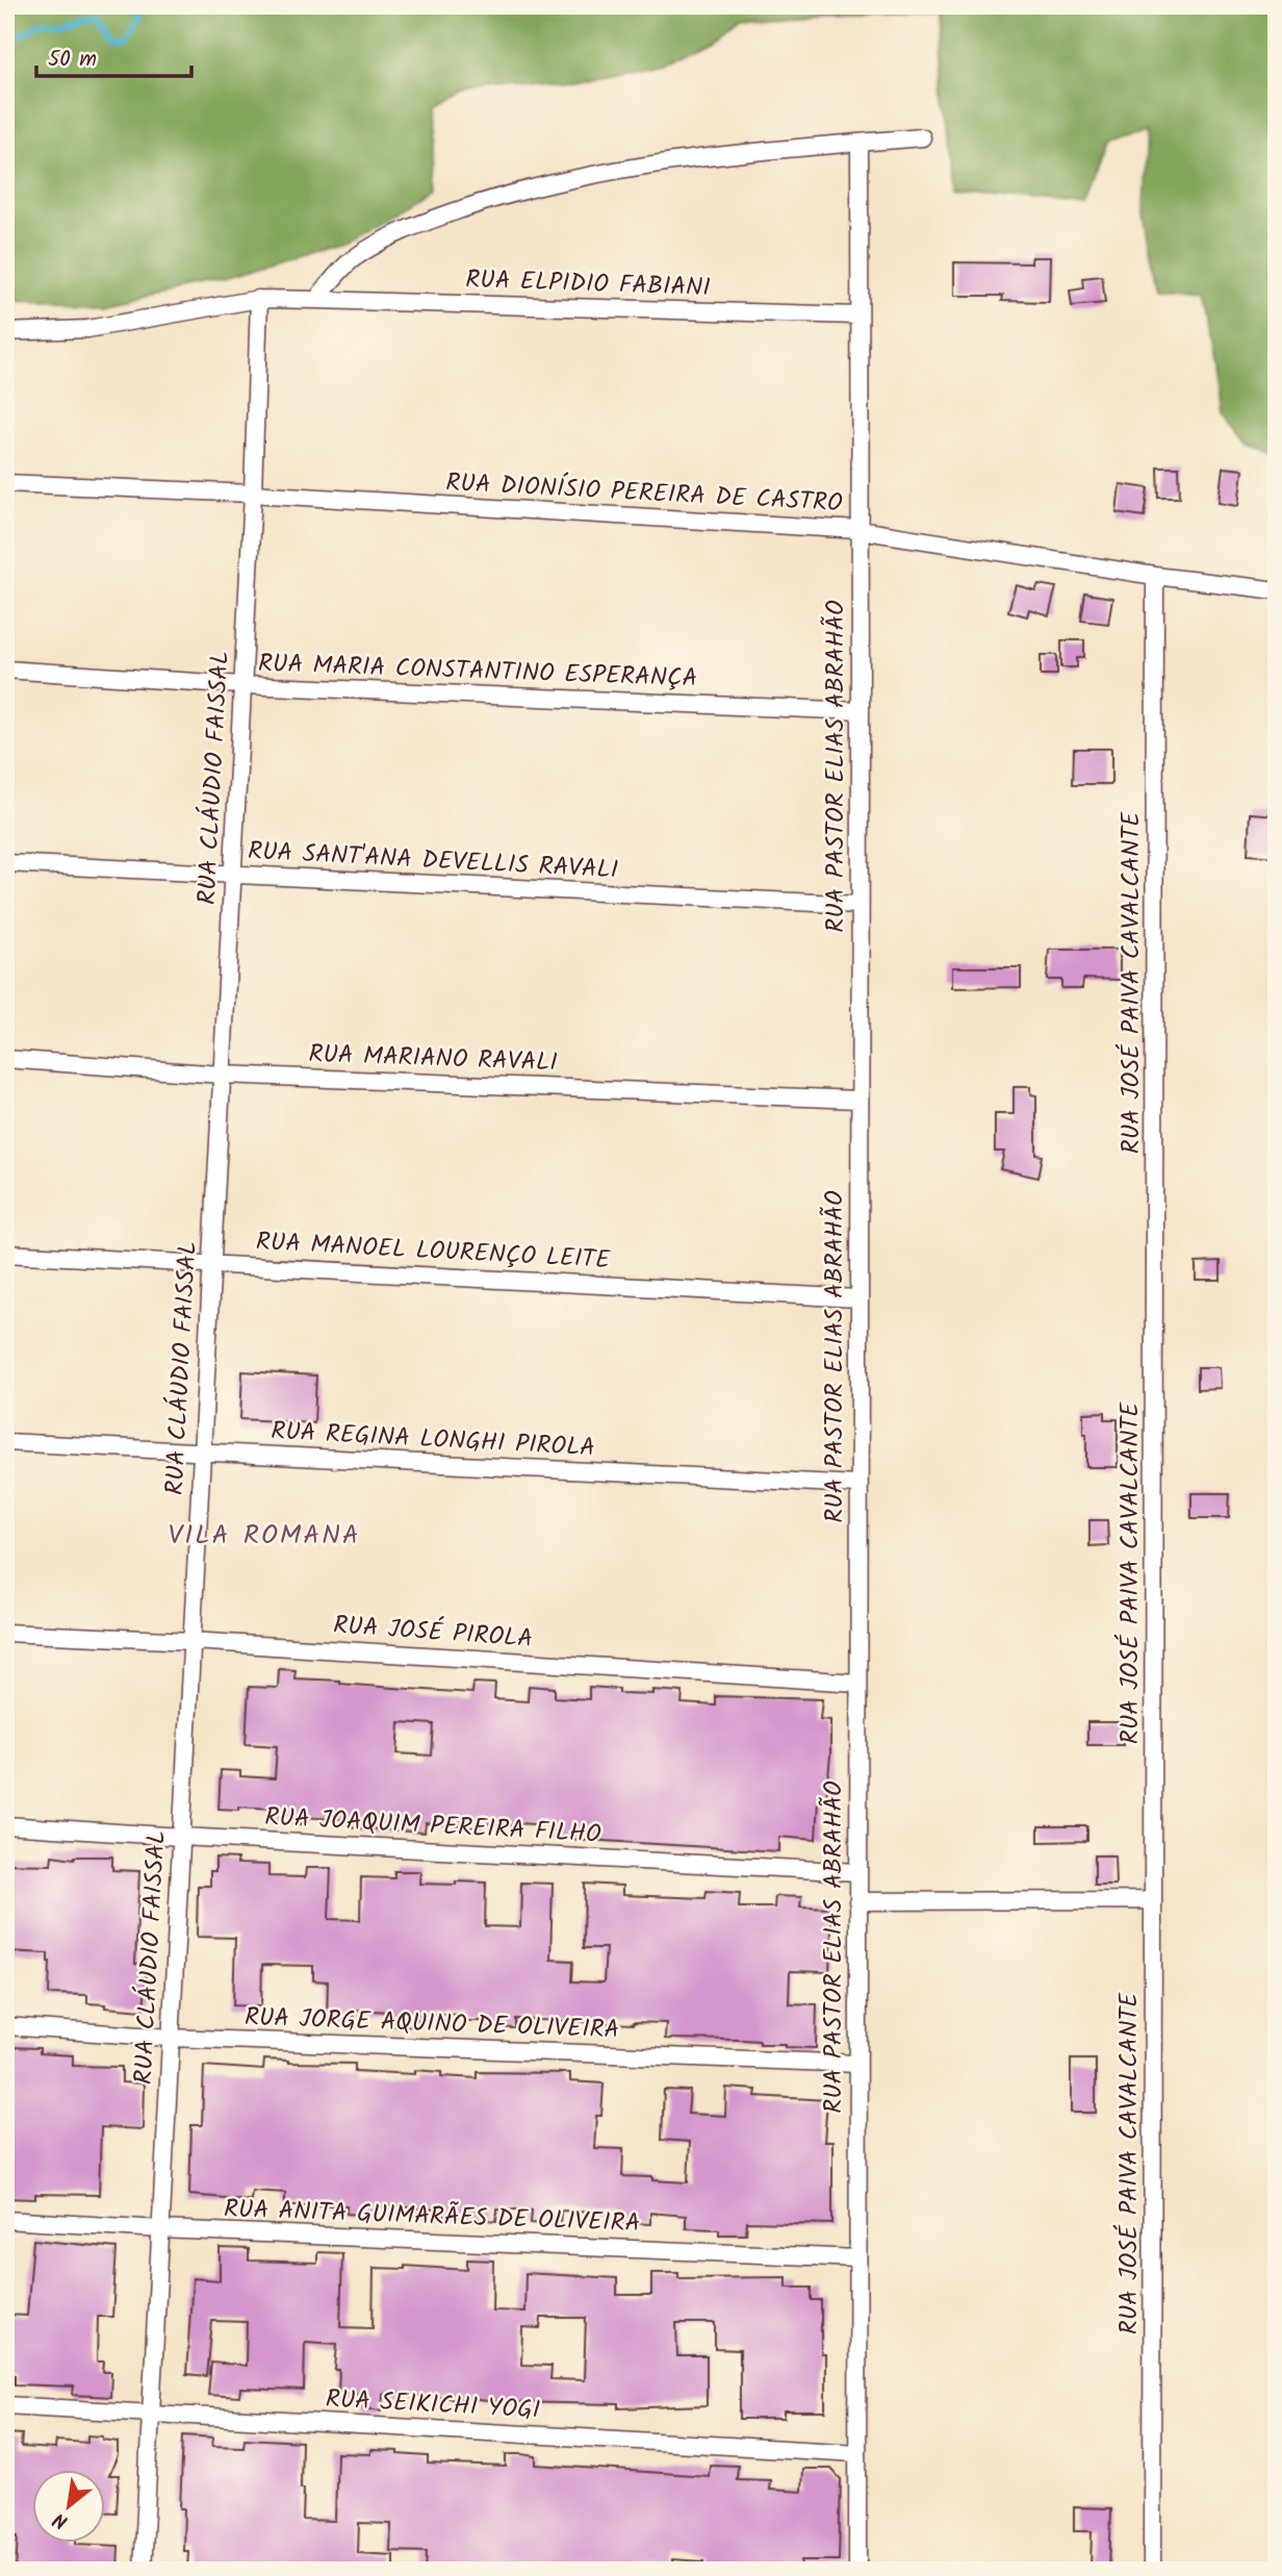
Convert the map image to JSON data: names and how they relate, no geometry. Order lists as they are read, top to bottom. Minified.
{"streets":{"street":["RUA ELPIDIO FABIANI","RUA DIONÍSIO PEREIRA DE CASTRO","RUA MARIA CONSTANTINO ESPERANÇA","RUA PASTOR ELIAS ABRAHÃO","RUA CLÁUDIO FAISSAL","RUA SANT'ANA DEVELLIS RAVALI","RUA JOSÉ PAIVA CAVALCANTE","RUA MARIANO RAVALI","RUA MANOEL LOURENÇO LEITE","RUA REGINA LONGHI PIROLA","RUA JOSÉ PIROLA","RUA JOAQUIM PEREIRA FILHO","RUA JORGE AQUINO DE OLIVEIRA","RUA ANITA GUIMARÃES DE OLIVEIRA","RUA SEIKICHI YOGI"]},"crossings":[["RUA ELPIDIO FABIANI","RUA PASTOR ELIAS ABRAHÃO"],["RUA ELPIDIO FABIANI","RUA CLÁUDIO FAISSAL"],["RUA DIONÍSIO PEREIRA DE CASTRO","RUA PASTOR ELIAS ABRAHÃO"],["RUA DIONÍSIO PEREIRA DE CASTRO","RUA CLÁUDIO FAISSAL"],["RUA DIONÍSIO PEREIRA DE CASTRO","RUA JOSÉ PAIVA CAVALCANTE"],["RUA MARIA CONSTANTINO ESPERANÇA","RUA PASTOR ELIAS ABRAHÃO"],["RUA MARIA CONSTANTINO ESPERANÇA","RUA CLÁUDIO FAISSAL"],["RUA PASTOR ELIAS ABRAHÃO","RUA SANT'ANA DEVELLIS RAVALI"],["RUA PASTOR ELIAS ABRAHÃO","RUA MARIANO RAVALI"],["RUA PASTOR ELIAS ABRAHÃO","RUA MANOEL LOURENÇO LEITE"],["RUA PASTOR ELIAS ABRAHÃO","RUA REGINA LONGHI PIROLA"],["RUA PASTOR ELIAS ABRAHÃO","RUA JOSÉ PIROLA"],["RUA PASTOR ELIAS ABRAHÃO","RUA JOAQUIM PEREIRA FILHO"],["RUA PASTOR ELIAS ABRAHÃO","RUA JORGE AQUINO DE OLIVEIRA"],["RUA PASTOR ELIAS ABRAHÃO","RUA ANITA GUIMARÃES DE OLIVEIRA"],["RUA PASTOR ELIAS ABRAHÃO","RUA SEIKICHI YOGI"],["RUA CLÁUDIO FAISSAL","RUA SANT'ANA DEVELLIS RAVALI"],["RUA CLÁUDIO FAISSAL","RUA MARIANO RAVALI"],["RUA CLÁUDIO FAISSAL","RUA MANOEL LOURENÇO LEITE"],["RUA CLÁUDIO FAISSAL","RUA REGINA LONGHI PIROLA"],["RUA CLÁUDIO FAISSAL","RUA JOSÉ PIROLA"],["RUA CLÁUDIO FAISSAL","RUA JOAQUIM PEREIRA FILHO"],["RUA CLÁUDIO FAISSAL","RUA JORGE AQUINO DE OLIVEIRA"],["RUA CLÁUDIO FAISSAL","RUA ANITA GUIMARÃES DE OLIVEIRA"],["RUA CLÁUDIO FAISSAL","RUA SEIKICHI YOGI"]],"districts":["VILA ROMANA"],"scale_bar":"50 m","north":"bottom left"}
